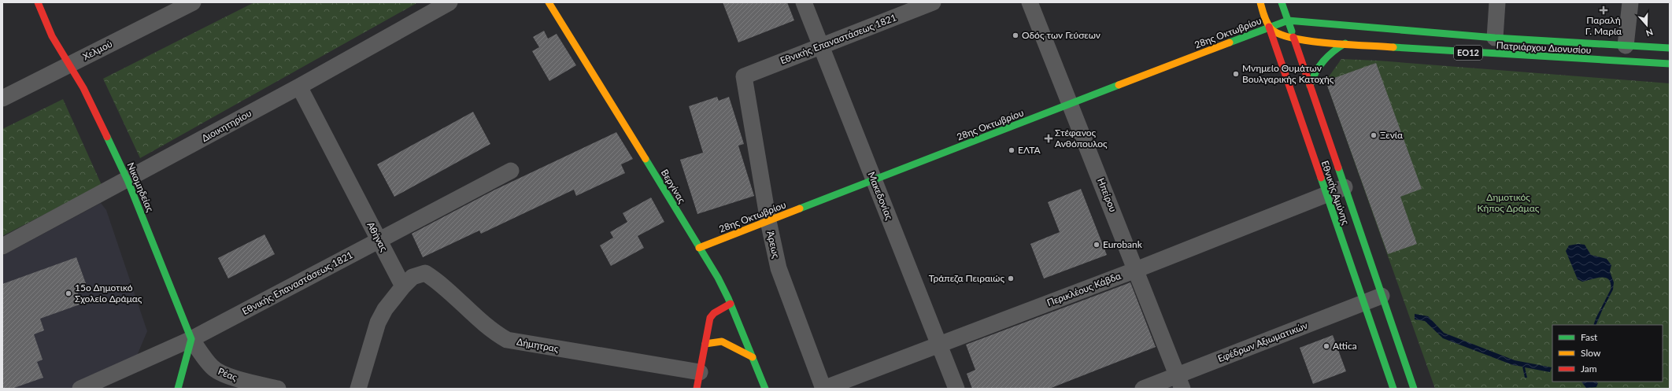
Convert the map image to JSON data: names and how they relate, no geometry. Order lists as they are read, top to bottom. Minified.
{"streets":{"main road":["28ης Οκτωβρίου","Πατριάρχου Διονυσίου","ΕΟ12","Βεργίνας","Νικομηδείας","Εθνικής Αμύνης"],"street":["Εθνικής Επαναστάσεως 1821","Χελμού","Διοικητηρίου","Ηπείρου","Μακεδονίας","Αθήνας","Άρεως","Περικλέους Κάβδα","Εφέδρων Αξιωματικών","Δήμητρας","Ρέας"]},"crossings":[["28ης Οκτωβρίου","Πατριάρχου Διονυσίου"],["28ης Οκτωβρίου","Βεργίνας"],["28ης Οκτωβρίου","Εθνικής Αμύνης"],["28ης Οκτωβρίου","Ηπείρου"],["28ης Οκτωβρίου","Μακεδονίας"],["28ης Οκτωβρίου","Άρεως"],["Εθνικής Επαναστάσεως 1821","Νικομηδείας"],["Εθνικής Επαναστάσεως 1821","Μακεδονίας"],["Εθνικής Επαναστάσεως 1821","Αθήνας"],["Εθνικής Επαναστάσεως 1821","Άρεως"],["Εθνικής Επαναστάσεως 1821","Ρέας"],["Πατριάρχου Διονυσίου","Εθνικής Αμύνης"],["Χελμού","Νικομηδείας"],["Διοικητηρίου","Νικομηδείας"],["Διοικητηρίου","Αθήνας"],["Νικομηδείας","Ρέας"],["Εθνικής Αμύνης","Περικλέους Κάβδα"],["Εθνικής Αμύνης","Εφέδρων Αξιωματικών"],["Ηπείρου","Περικλέους Κάβδα"],["Ηπείρου","Εφέδρων Αξιωματικών"],["Μακεδονίας","Περικλέους Κάβδα"],["Αθήνας","Δήμητρας"],["Άρεως","Περικλέους Κάβδα"]],"parks":["Δημοτικός Κήπος Δράμας"],"places":{"health":["Παραλή Γ. Μαρία","Στέφανος Ανθόπουλος"],"other":["Οδός των Γεύσεων","Μνημείο Θυμάτων Βουλγαρικής Κατοχής","Ξενία","ΕΛΤΑ","Eurobank","Τράπεζα Πειραιώς","15ο Δημοτικό Σχολείο Δράμας","Attica"]},"legend":["Fast","Slow","Jam"],"north":"bottom"}
